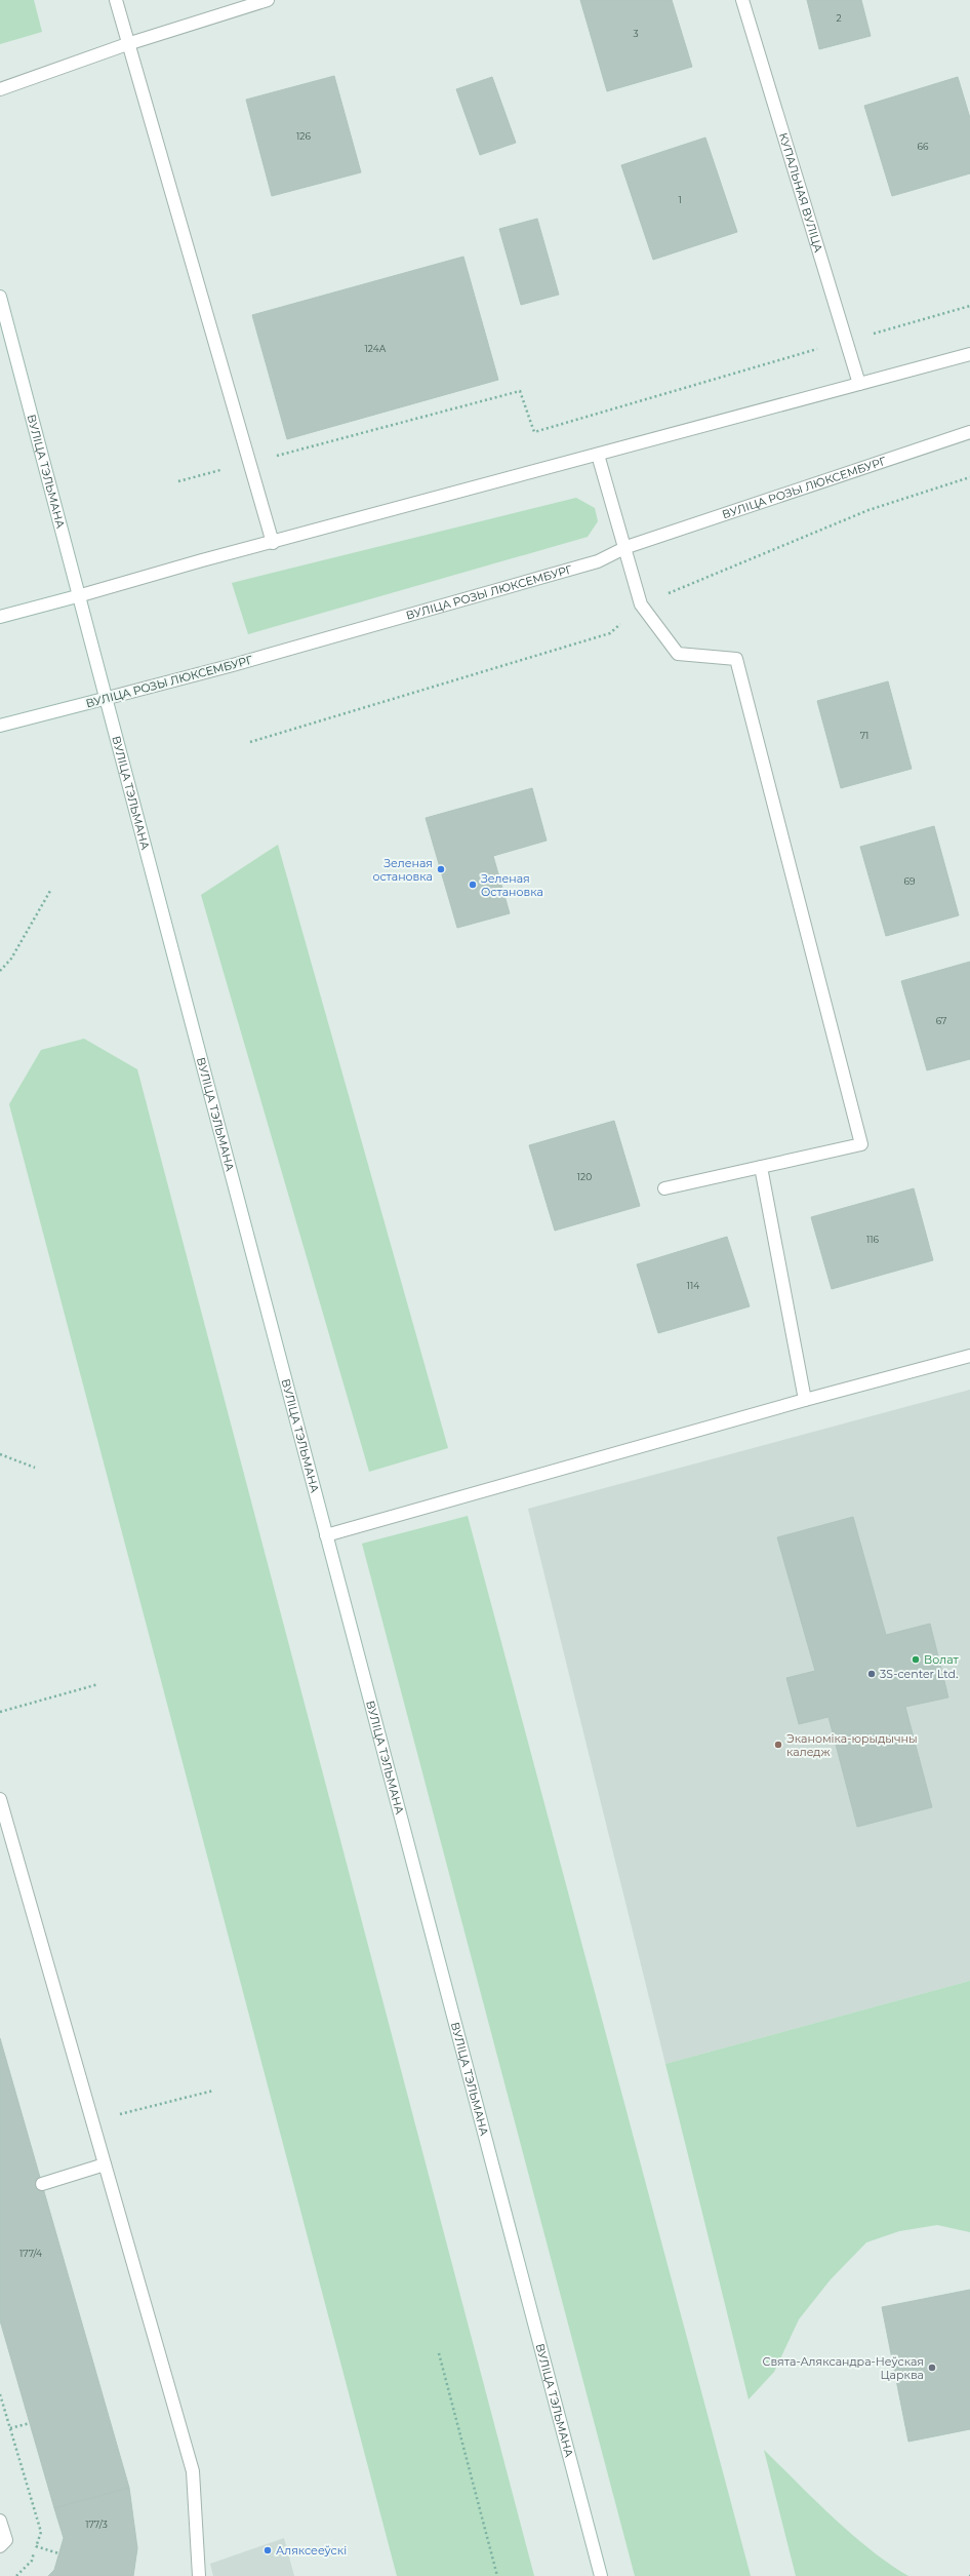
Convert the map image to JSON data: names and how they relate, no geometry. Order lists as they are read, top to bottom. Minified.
{"streets":{"main road":["КУПАЛЬНАЯ ВУЛІЦА","ВУЛІЦА ТЭЛЬМАНА","ВУЛІЦА РОЗЫ ЛЮКСЕМБУРГ"]},"crossings":[["ВУЛІЦА ТЭЛЬМАНА","ВУЛІЦА РОЗЫ ЛЮКСЕМБУРГ"]],"places":["Зеленая остановка","Зеленая Остановка","Волат","3S-center Ltd.","Эканоміка-юрыдычны каледж","Свята-Аляксандра-Неўская Царква","Аляксееўскі"],"house_numbers":["2","3","126","66","1","124А","71","69","67","120","116","114","177/4","177/3"]}
